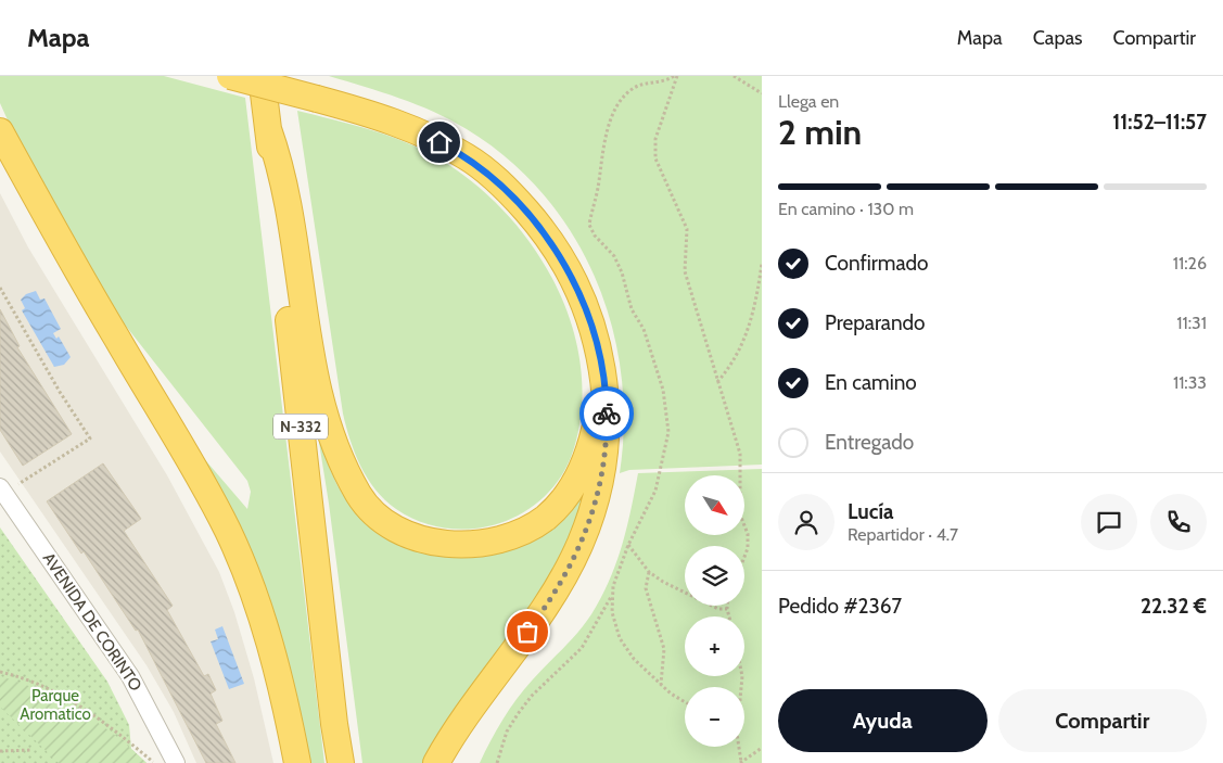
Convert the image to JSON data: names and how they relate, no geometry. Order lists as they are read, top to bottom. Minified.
{"streets":{"highway":["N-332"],"street":["AVENIDA DE CORINTO"]},"parks":["Parque Aromatico"],"north":"bottom right","page":{"header":"Mapa","nav":["Mapa","Capas","Compartir"],"heading":["2 min","Llega en","11:52–11:57"],"panel":["Lucía","Repartidor · 4.7","Pedido #2367","22.32 €"],"bar":"En camino · 130 m","list":[["Confirmado","11:26"],["Preparando","11:31"],["En camino","11:33"],"Entregado"],"map_buttons":["+","−"],"buttons":["Ayuda","Compartir"]}}
